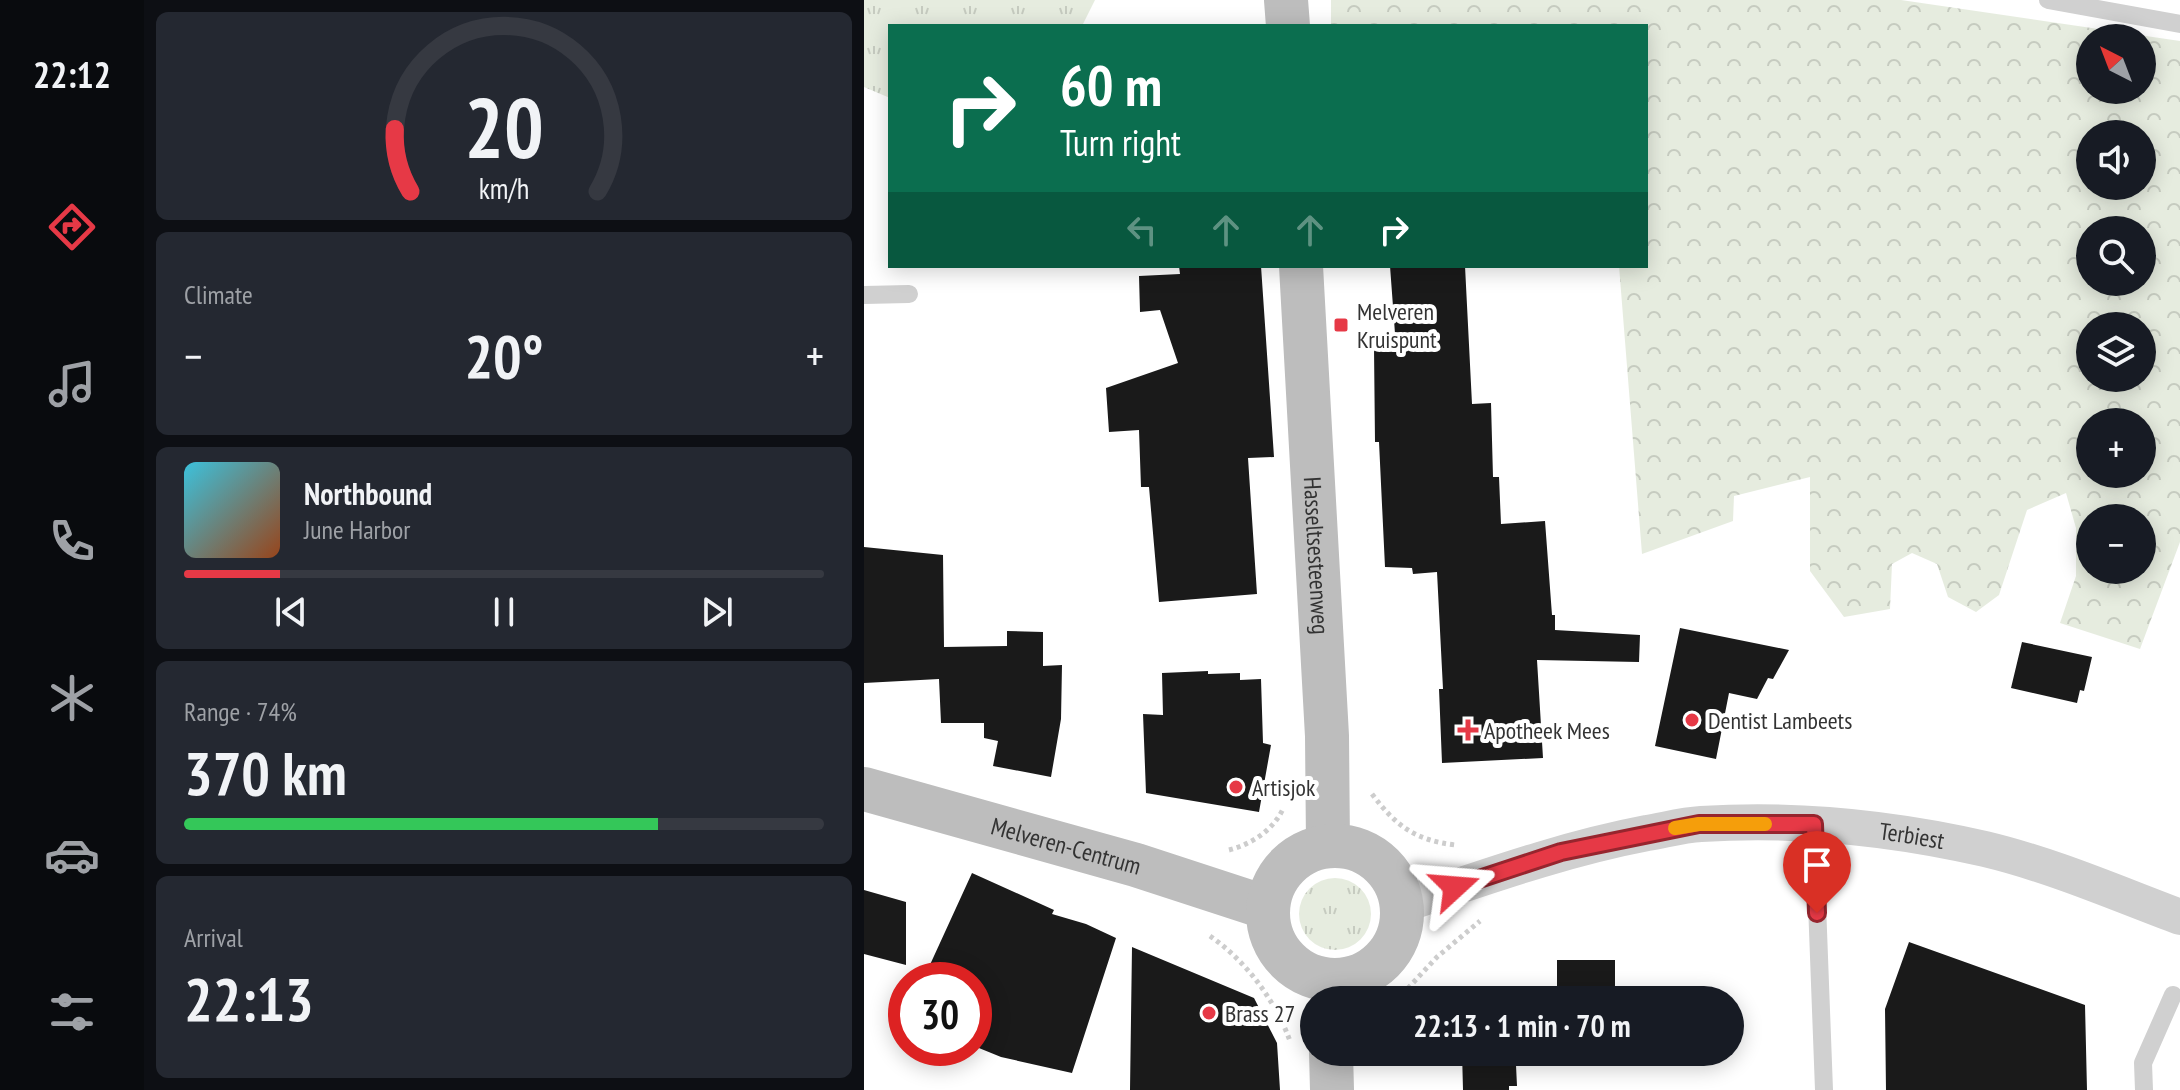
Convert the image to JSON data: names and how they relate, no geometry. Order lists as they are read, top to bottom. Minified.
{"streets":{"main road":["Hasseltsesteenweg","Melveren-Centrum"],"street":["Terbiest"]},"places":{"transit":["Melveren Kruispunt"],"other":["Dentist Lambeets","Artisjok","Brass 27"],"health":["Apotheek Mees"]},"north":"top left","page":{"tabs":"22:12","map_buttons":["+","−"],"turn":["60 m","Turn right"],"tile":["Climate",["Range · 74%","370 km"],["Arrival","22:13"]],"heat":["−","20°","+"],"song":["Northbound","June Harbor"],"limit":"30","trip":"22:13 · 1 min · 70 m","gauge":["20","km/h"]}}
